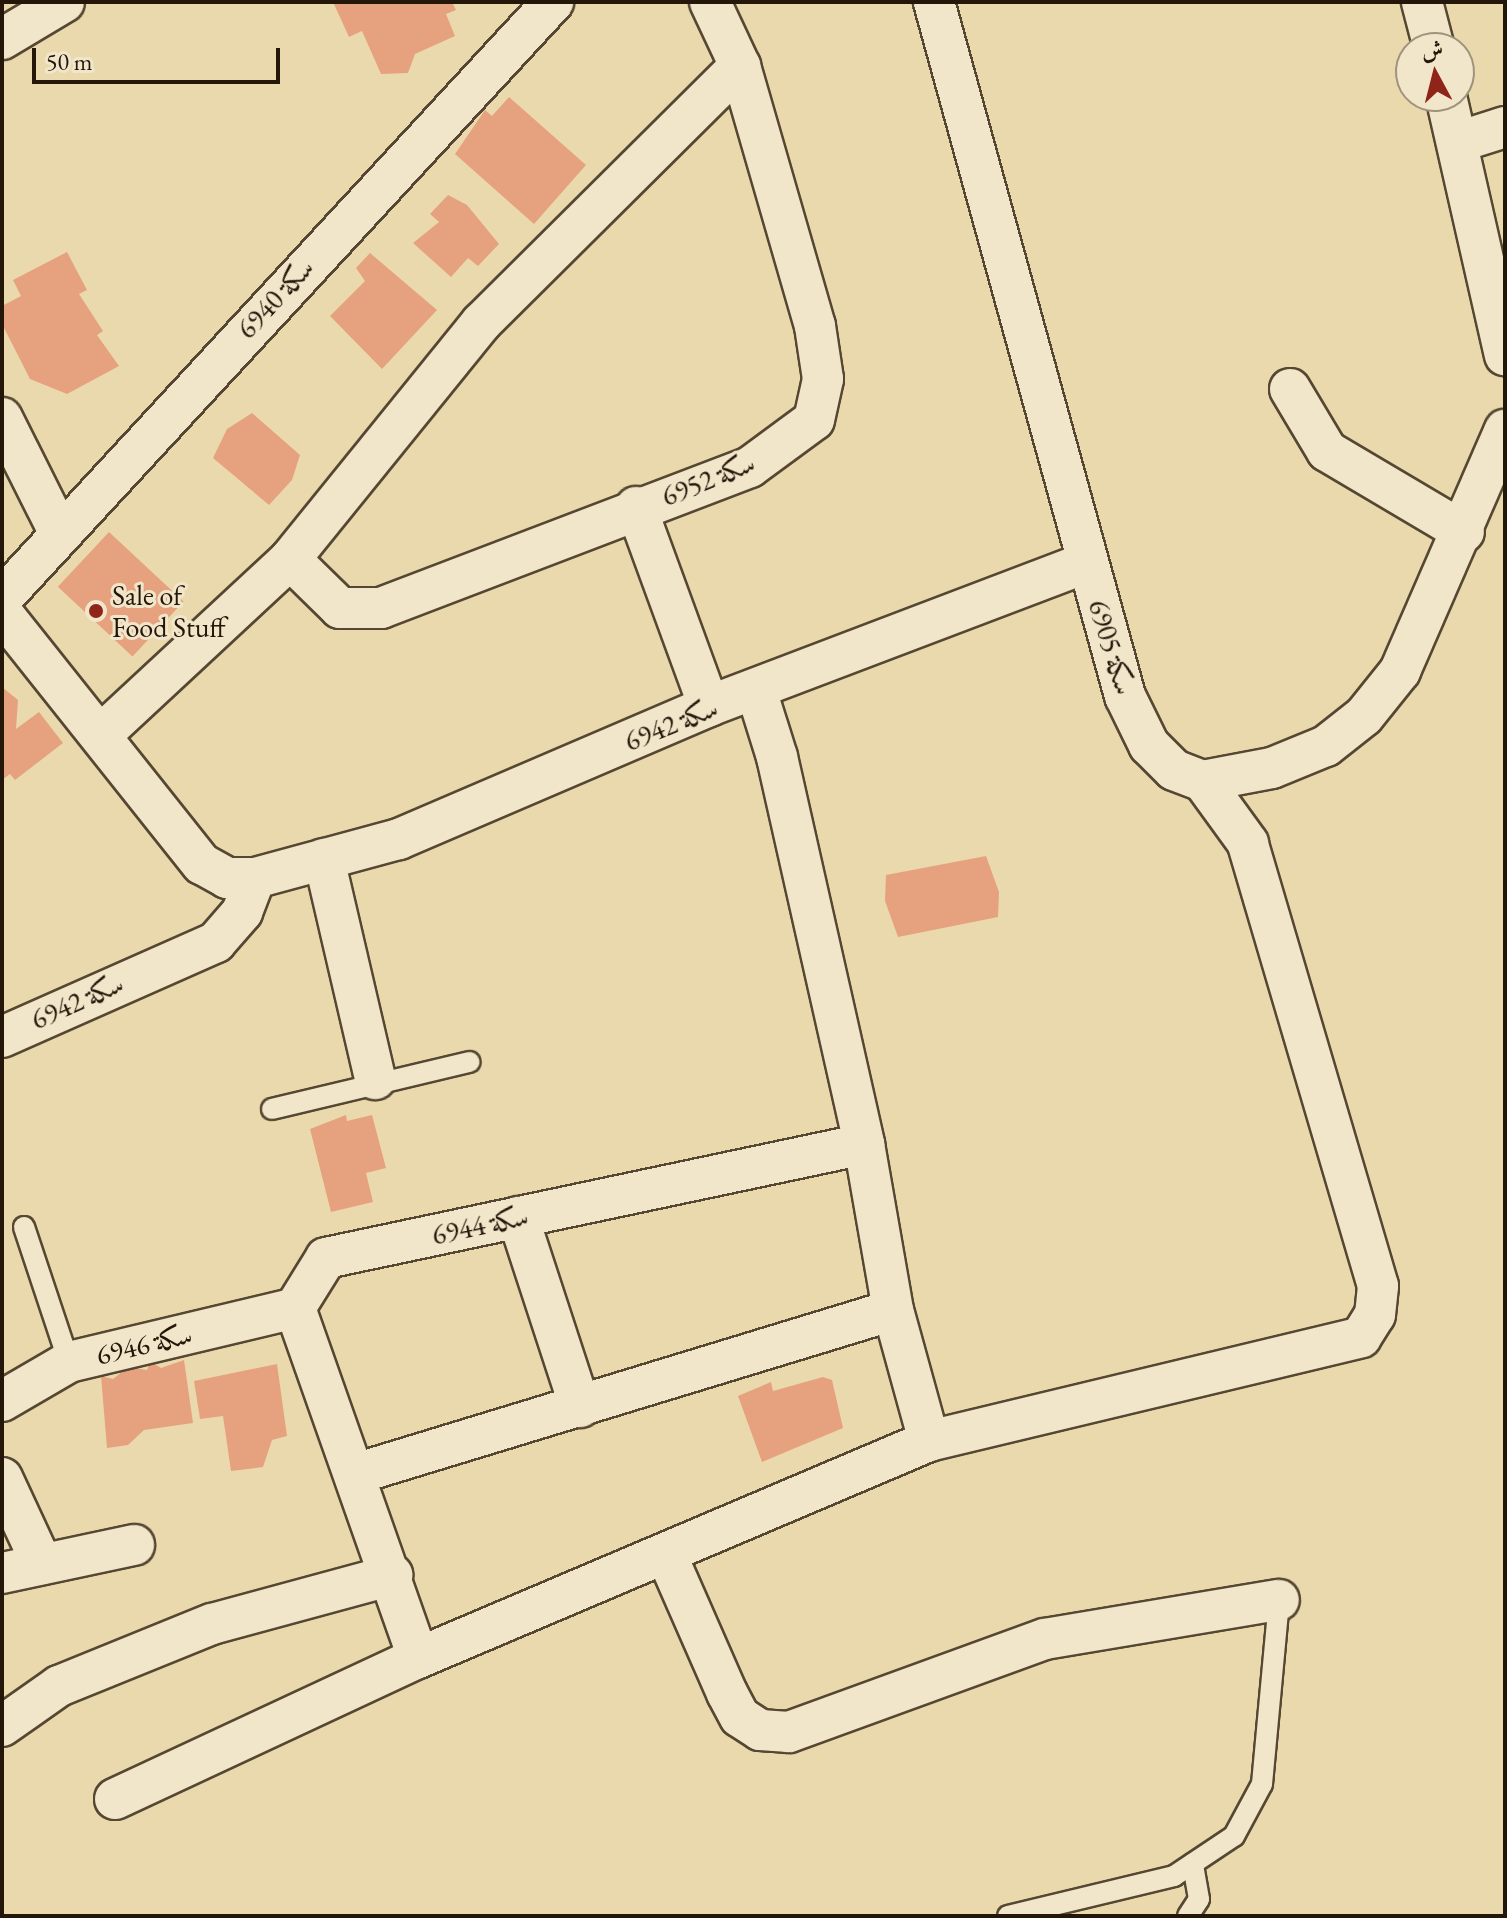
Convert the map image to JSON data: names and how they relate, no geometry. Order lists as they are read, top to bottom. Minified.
{"streets":{"street":["سكة 6940","سكة 6952","سكة 6905","سكة 6942","سكة 6944","سكة 6946"]},"crossings":[["سكة 6905","سكة 6942"],["سكة 6944","سكة 6946"]],"places":["Sale of Food Stuff"],"scale_bar":"50 m","north":"top"}
